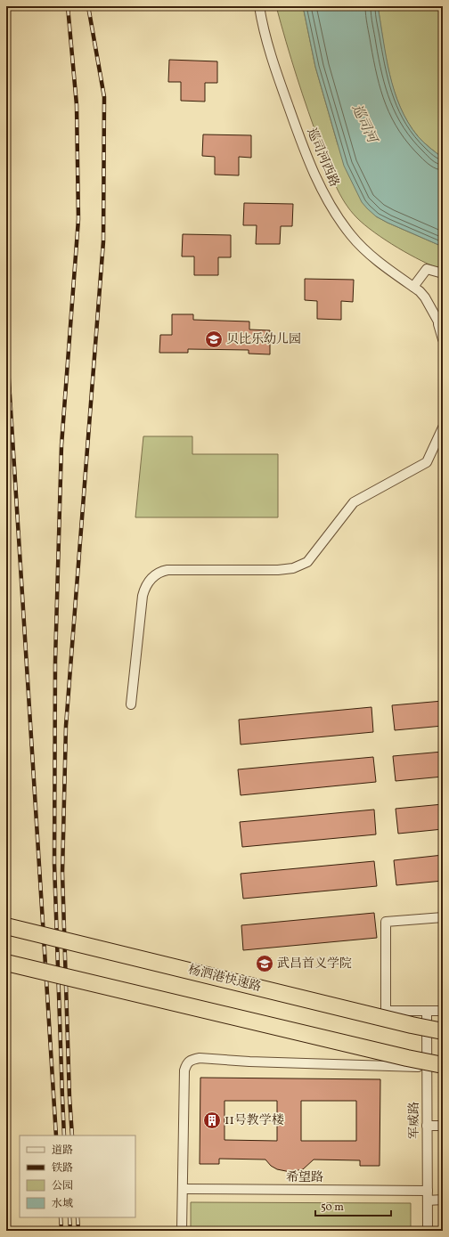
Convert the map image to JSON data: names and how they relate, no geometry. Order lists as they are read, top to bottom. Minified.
{"streets":{"highway":["杨泗港快速路"],"street":["巡司河西路","军威路","希望路"]},"crossings":[["军威路","希望路"]],"water":["巡司河"],"places":{"school or university":["贝比乐幼儿园","武昌首义学院"],"building":["11号教学楼"]},"legend":["道路","铁路","公园","水域"],"scale_bar":"50 m"}
